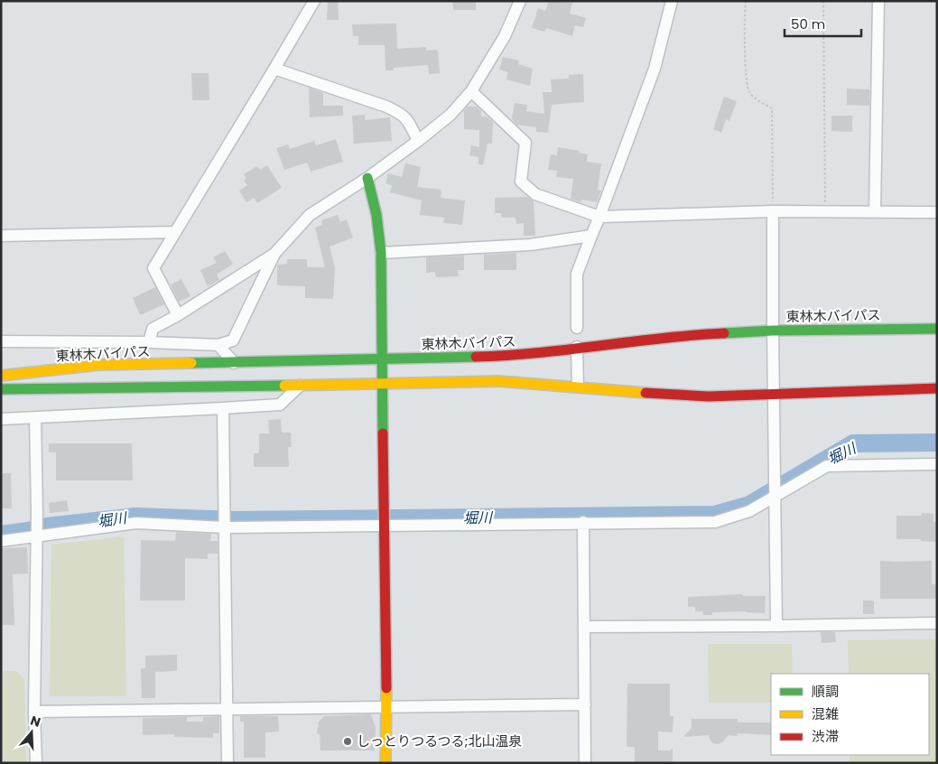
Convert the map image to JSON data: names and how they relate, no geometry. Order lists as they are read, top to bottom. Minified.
{"streets":{"main road":["東林木バイパス"]},"water":["堀川"],"places":["しっとりつるつる;北山温泉"],"legend":["順調","混雑","渋滞"],"scale_bar":"50 m","north":"top"}
